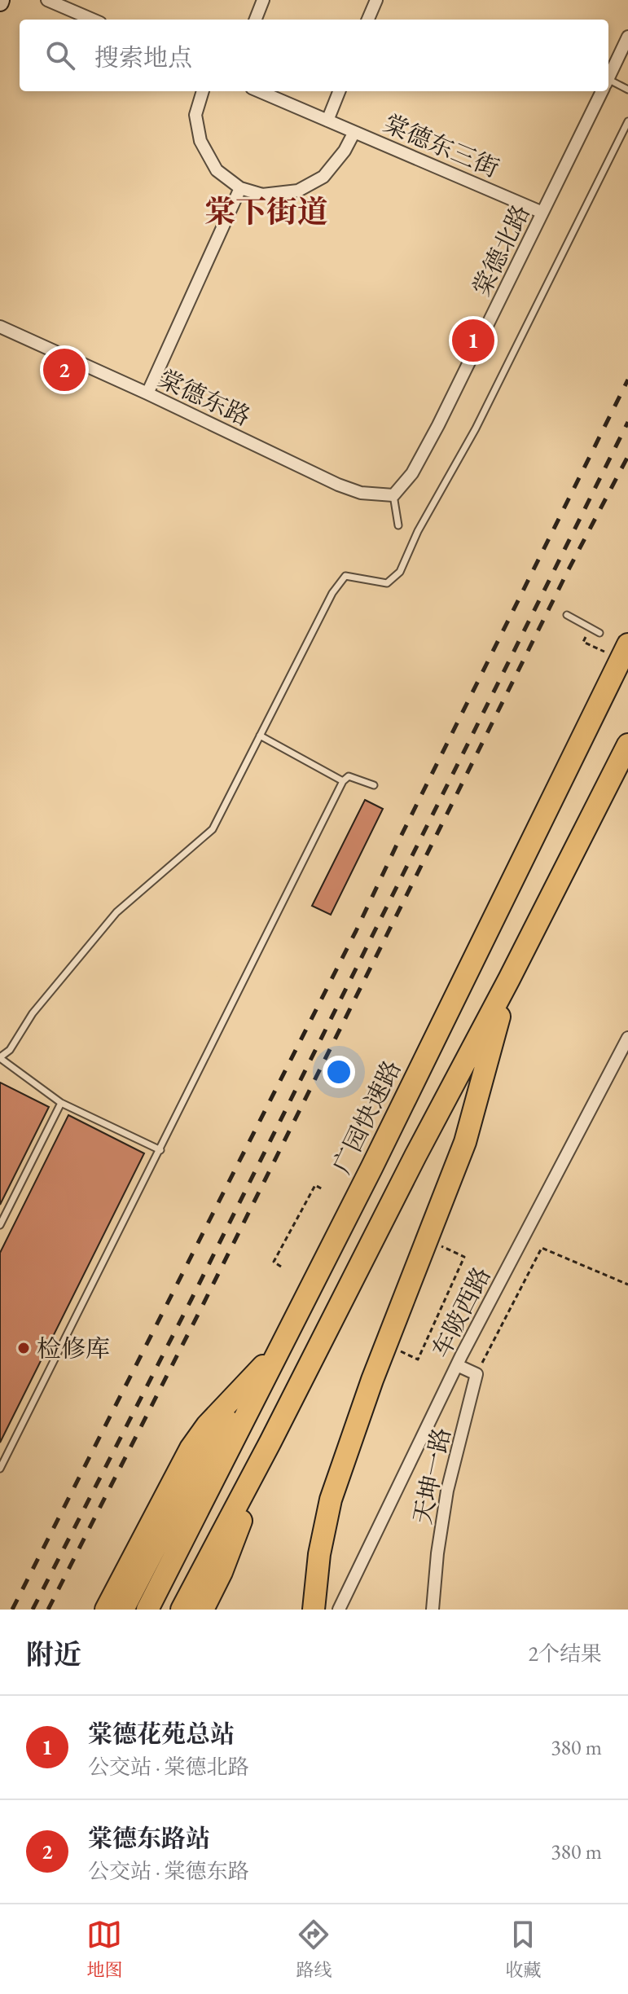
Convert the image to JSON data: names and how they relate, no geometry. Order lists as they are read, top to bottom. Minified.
{"streets":{"highway":["广园快速路"],"street":["棠德东三街","棠德北路","棠德东路","车陂西路","天坤一路"]},"crossings":[["棠德东三街","棠德北路"],["棠德北路","棠德东路"]],"districts":["棠下街道"],"places":["检修库"],"page":{"search":"搜索地点","pins":["1","2"],"heading":["附近","2个结果"],"list":[{"mark":"1","name":"棠德花苑总站","note":"公交站 · 棠德北路","value":"380 m"},{"mark":"2","name":"棠德东路站","note":"公交站 · 棠德东路","value":"380 m"}],"nav":["地图","路线","收藏"]}}
